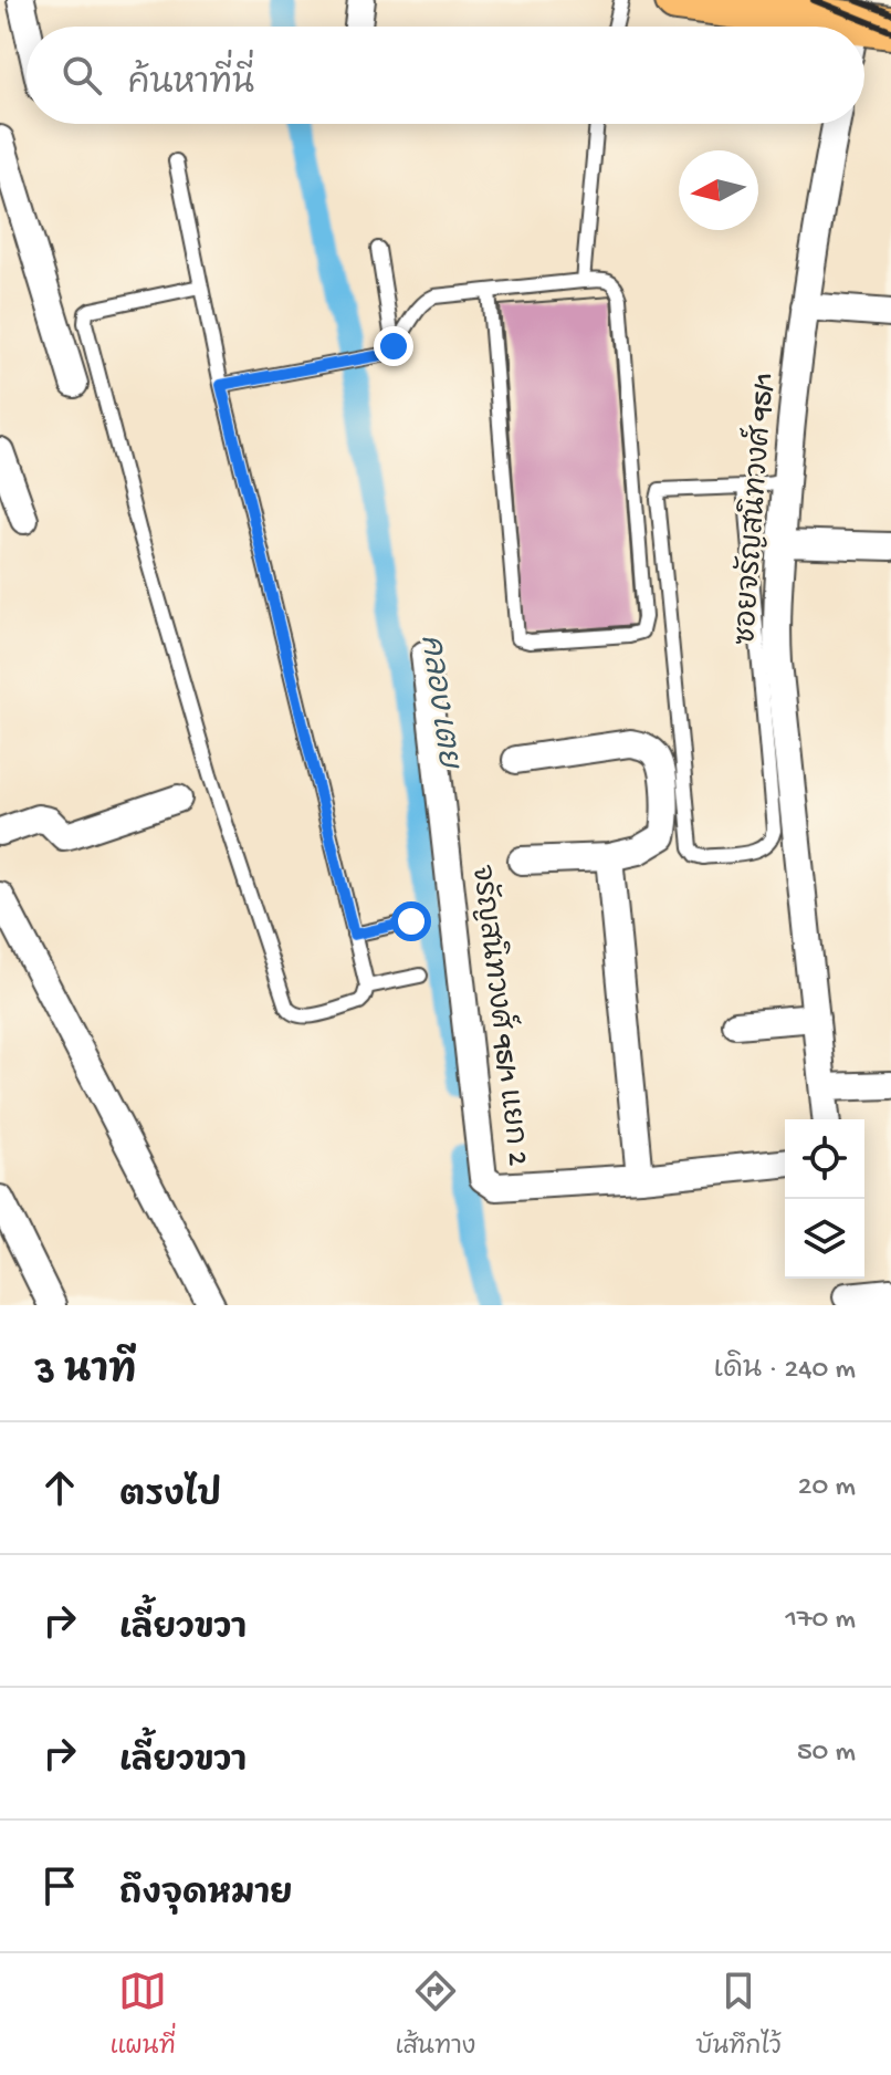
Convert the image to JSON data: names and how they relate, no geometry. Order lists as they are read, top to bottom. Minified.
{"streets":{"street":["ซอยจรัญสนิทวงศ์ 95/1","จรัญสนิทวงศ์ 95/1 แยก 2"]},"water":["คลอง เตย"],"north":"left","page":{"search":"ค้นหาที่นี่","heading":["3 นาที","เดิน · 240 m"],"list":[["ตรงไป","20 m"],["เลี้ยวขวา","170 m"],["เลี้ยวขวา","50 m"],"ถึงจุดหมาย"],"nav":["แผนที่","เส้นทาง","บันทึกไว้"]}}
